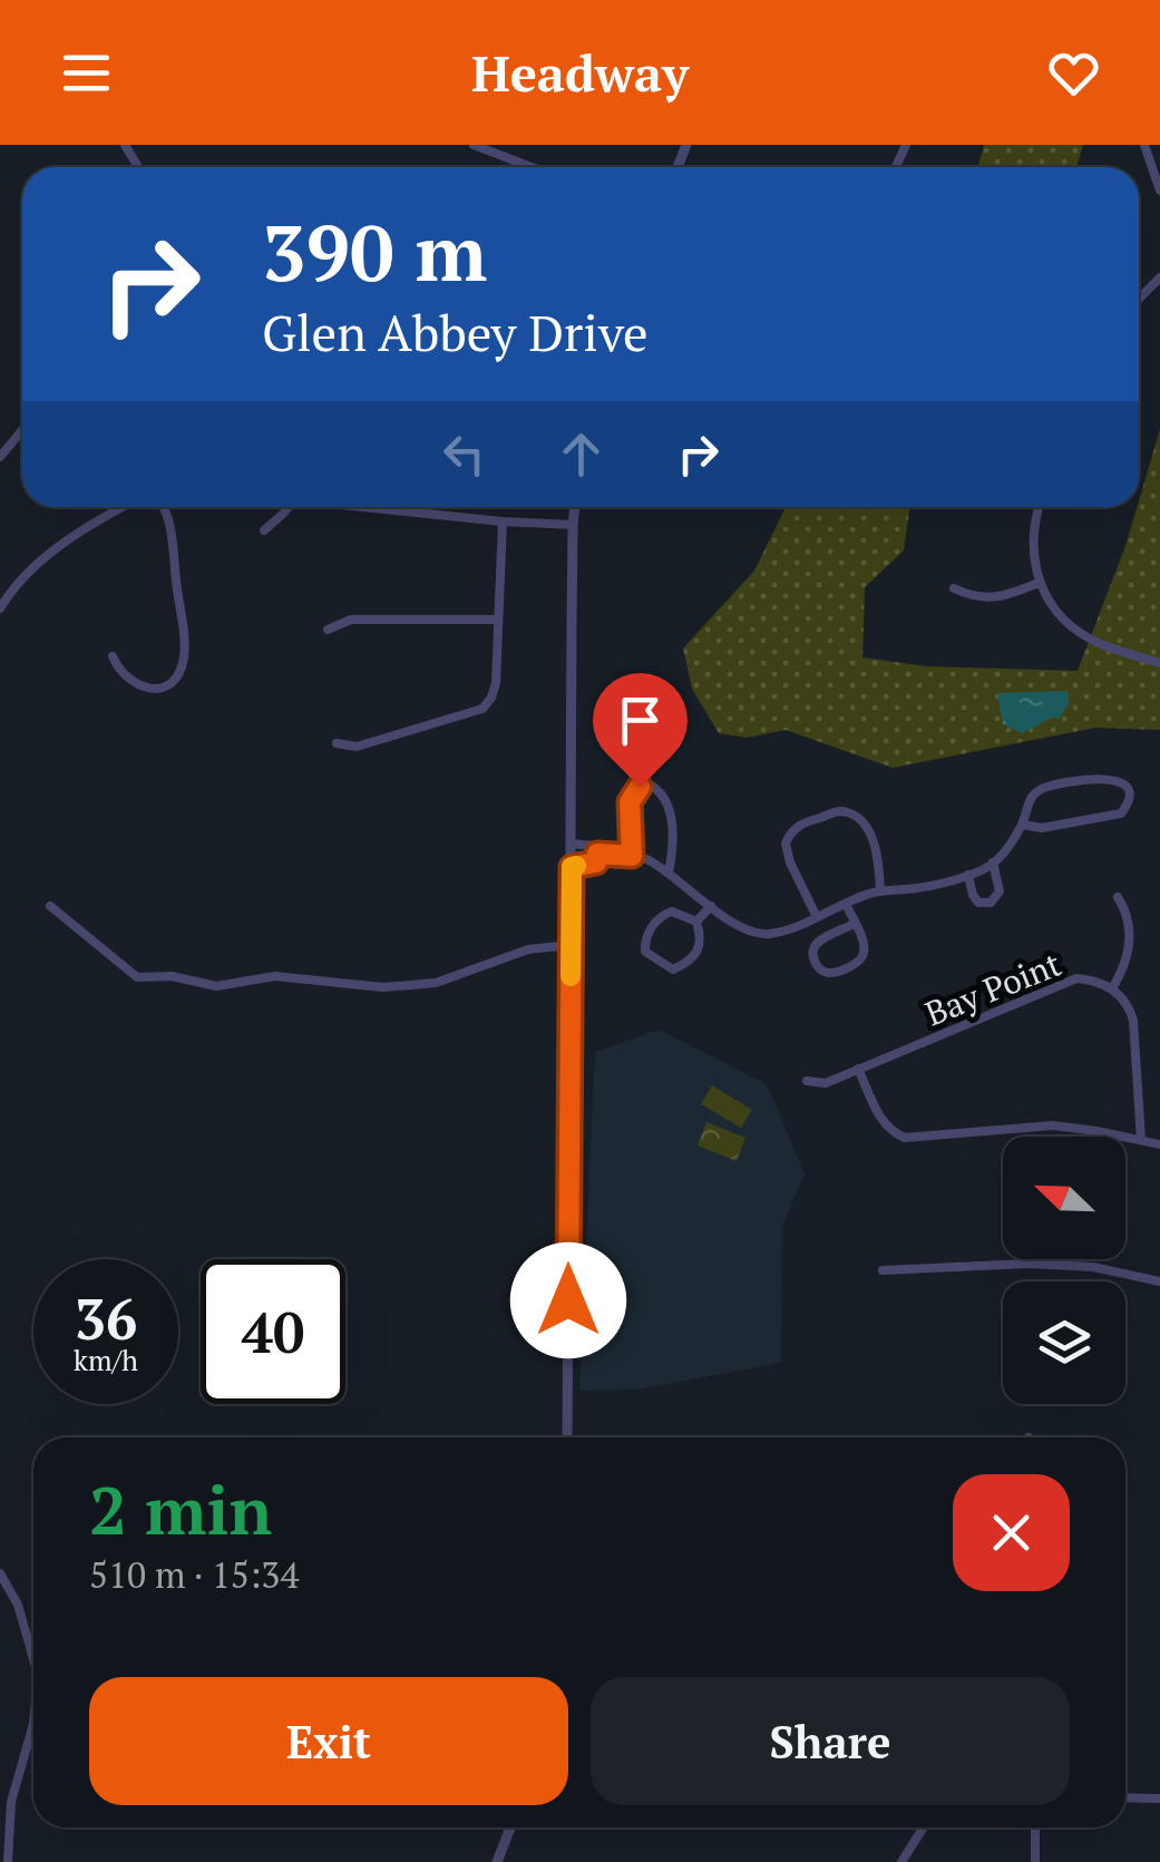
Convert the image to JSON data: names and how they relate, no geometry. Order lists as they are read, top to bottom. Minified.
{"streets":{"street":["Bay Point"]},"north":"top left","page":{"header":"Headway","turn":["390 m","Glen Abbey Drive"],"speed":"36 km/h","limit":"40","heading":["2 min","510 m · 15:34"],"buttons":["Exit","Share"]}}
